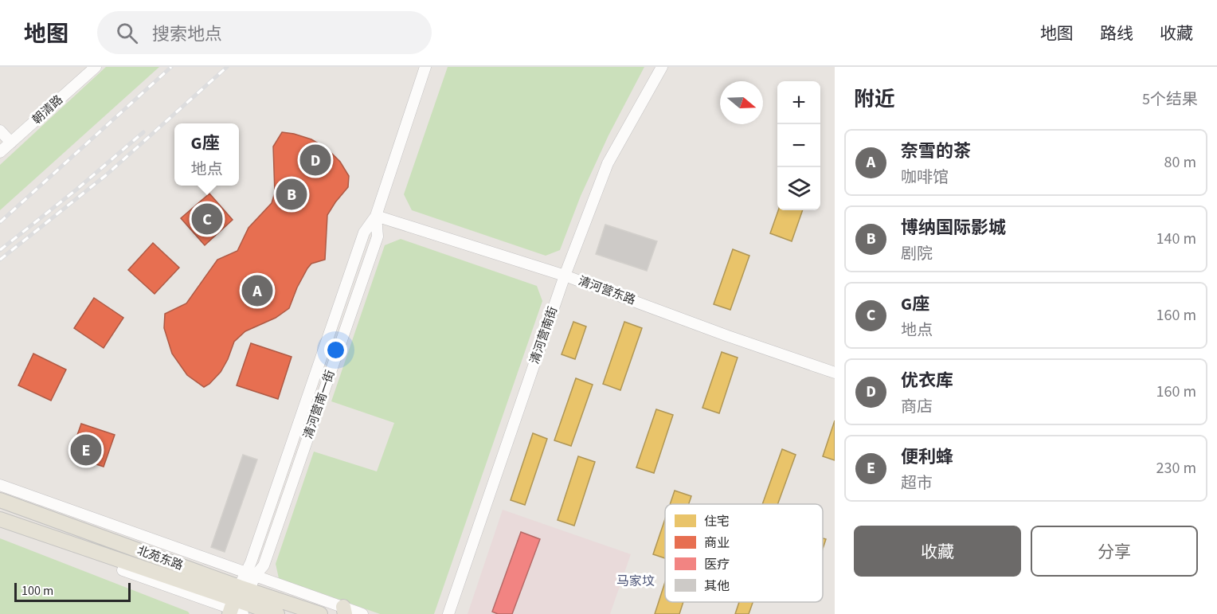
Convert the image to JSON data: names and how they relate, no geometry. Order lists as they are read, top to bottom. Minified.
{"streets":{"main road":["北苑东路"],"street":["朝清路","清河营东路","清河营南街","清河营南一街"]},"crossings":[["清河营东路","清河营南街"],["清河营东路","清河营南一街"],["清河营南一街","北苑东路"]],"districts":["马家坟"],"legend":["住宅","商业","医疗","其他"],"scale_bar":"100 m","north":"right","page":{"header":"地图","search":"搜索地点","nav":["地图","路线","收藏"],"heading":["附近","5个结果"],"map_buttons":["+","−"],"popup":["G座","地点"],"list":[{"mark":"A","name":"奈雪的茶","note":"咖啡馆","value":"80 m"},{"mark":"B","name":"博纳国际影城","note":"剧院","value":"140 m"},{"mark":"C","name":"G座","note":"地点","value":"160 m"},{"mark":"D","name":"优衣库","note":"商店","value":"160 m"},{"mark":"E","name":"便利蜂","note":"超市","value":"230 m"}],"pins":["D","B","C","A","E"],"buttons":["收藏","分享"],"scale":"100 m"}}
